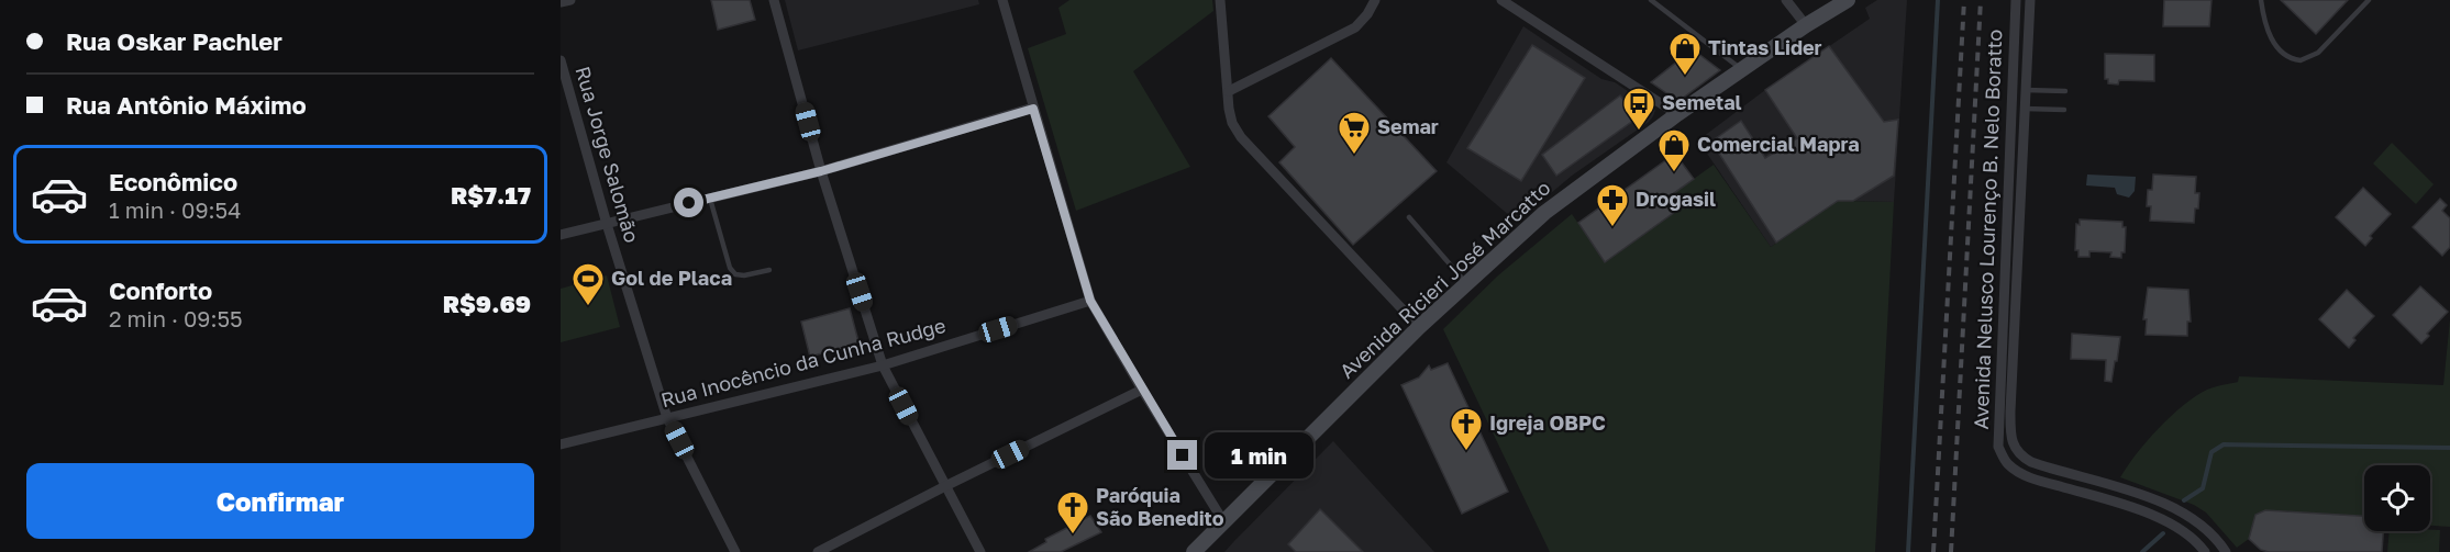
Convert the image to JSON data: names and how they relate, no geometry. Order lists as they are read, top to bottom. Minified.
{"streets":{"main road":["Avenida Ricieri José Marcatto"],"street":["Rua Jorge Salomão","Avenida Nelusco Lourenço B. Nelo Boratto","Rua Inocêncio da Cunha Rudge"]},"crossings":[["Rua Jorge Salomão","Rua Inocêncio da Cunha Rudge"]],"places":{"shop":["Tintas Lider","Comercial Mapra"],"bus stop":["Semetal"],"supermarket":["Semar"],"pharmacy":["Drogasil"],"sports":["Gol de Placa"],"church":["Igreja OBPC","Paróquia São Benedito"]},"page":{"banner":["Rua Oskar Pachler","Rua Antônio Máximo"],"list":[{"name":"Econômico","note":"1 min · 09:54","value":"R$7.17"},{"name":"Conforto","note":"2 min · 09:55","value":"R$9.69"}],"bubble":"1 min","buttons":"Confirmar"}}
